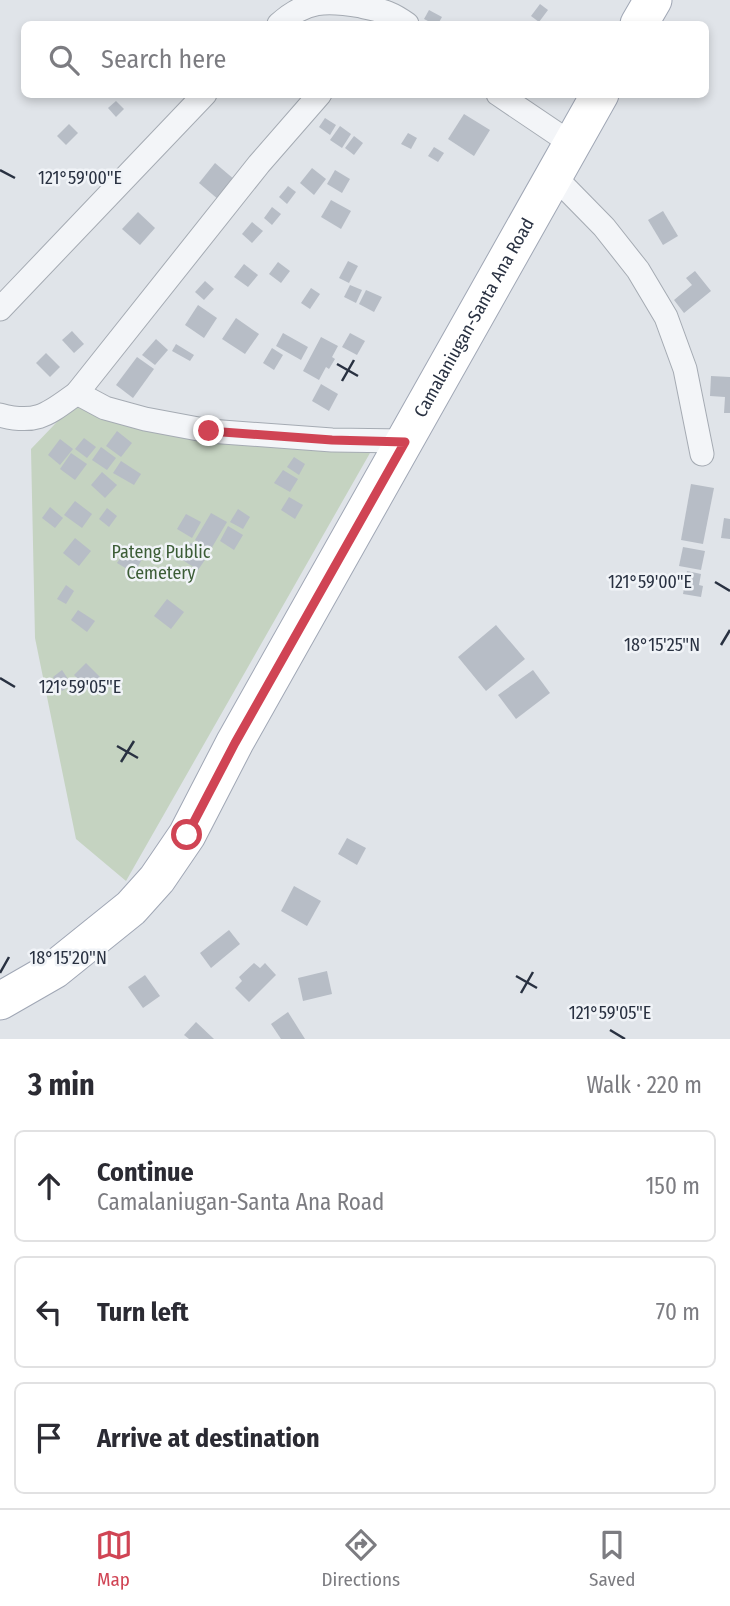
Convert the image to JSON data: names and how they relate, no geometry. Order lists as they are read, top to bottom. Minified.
{"streets":{"main road":["Camalaniugan-Santa Ana Road"]},"parks":["Pateng Public Cemetery"],"page":{"search":"Search here","heading":["3 min","Walk · 220 m"],"list":[["Continue","Camalaniugan-Santa Ana Road","150 m"],["Turn left","70 m"],"Arrive at destination"],"nav":["Map","Directions","Saved"]},"coordinates":["121°59'00\"E","18°15'25\"N","121°59'05\"E","18°15'20\"N"]}
